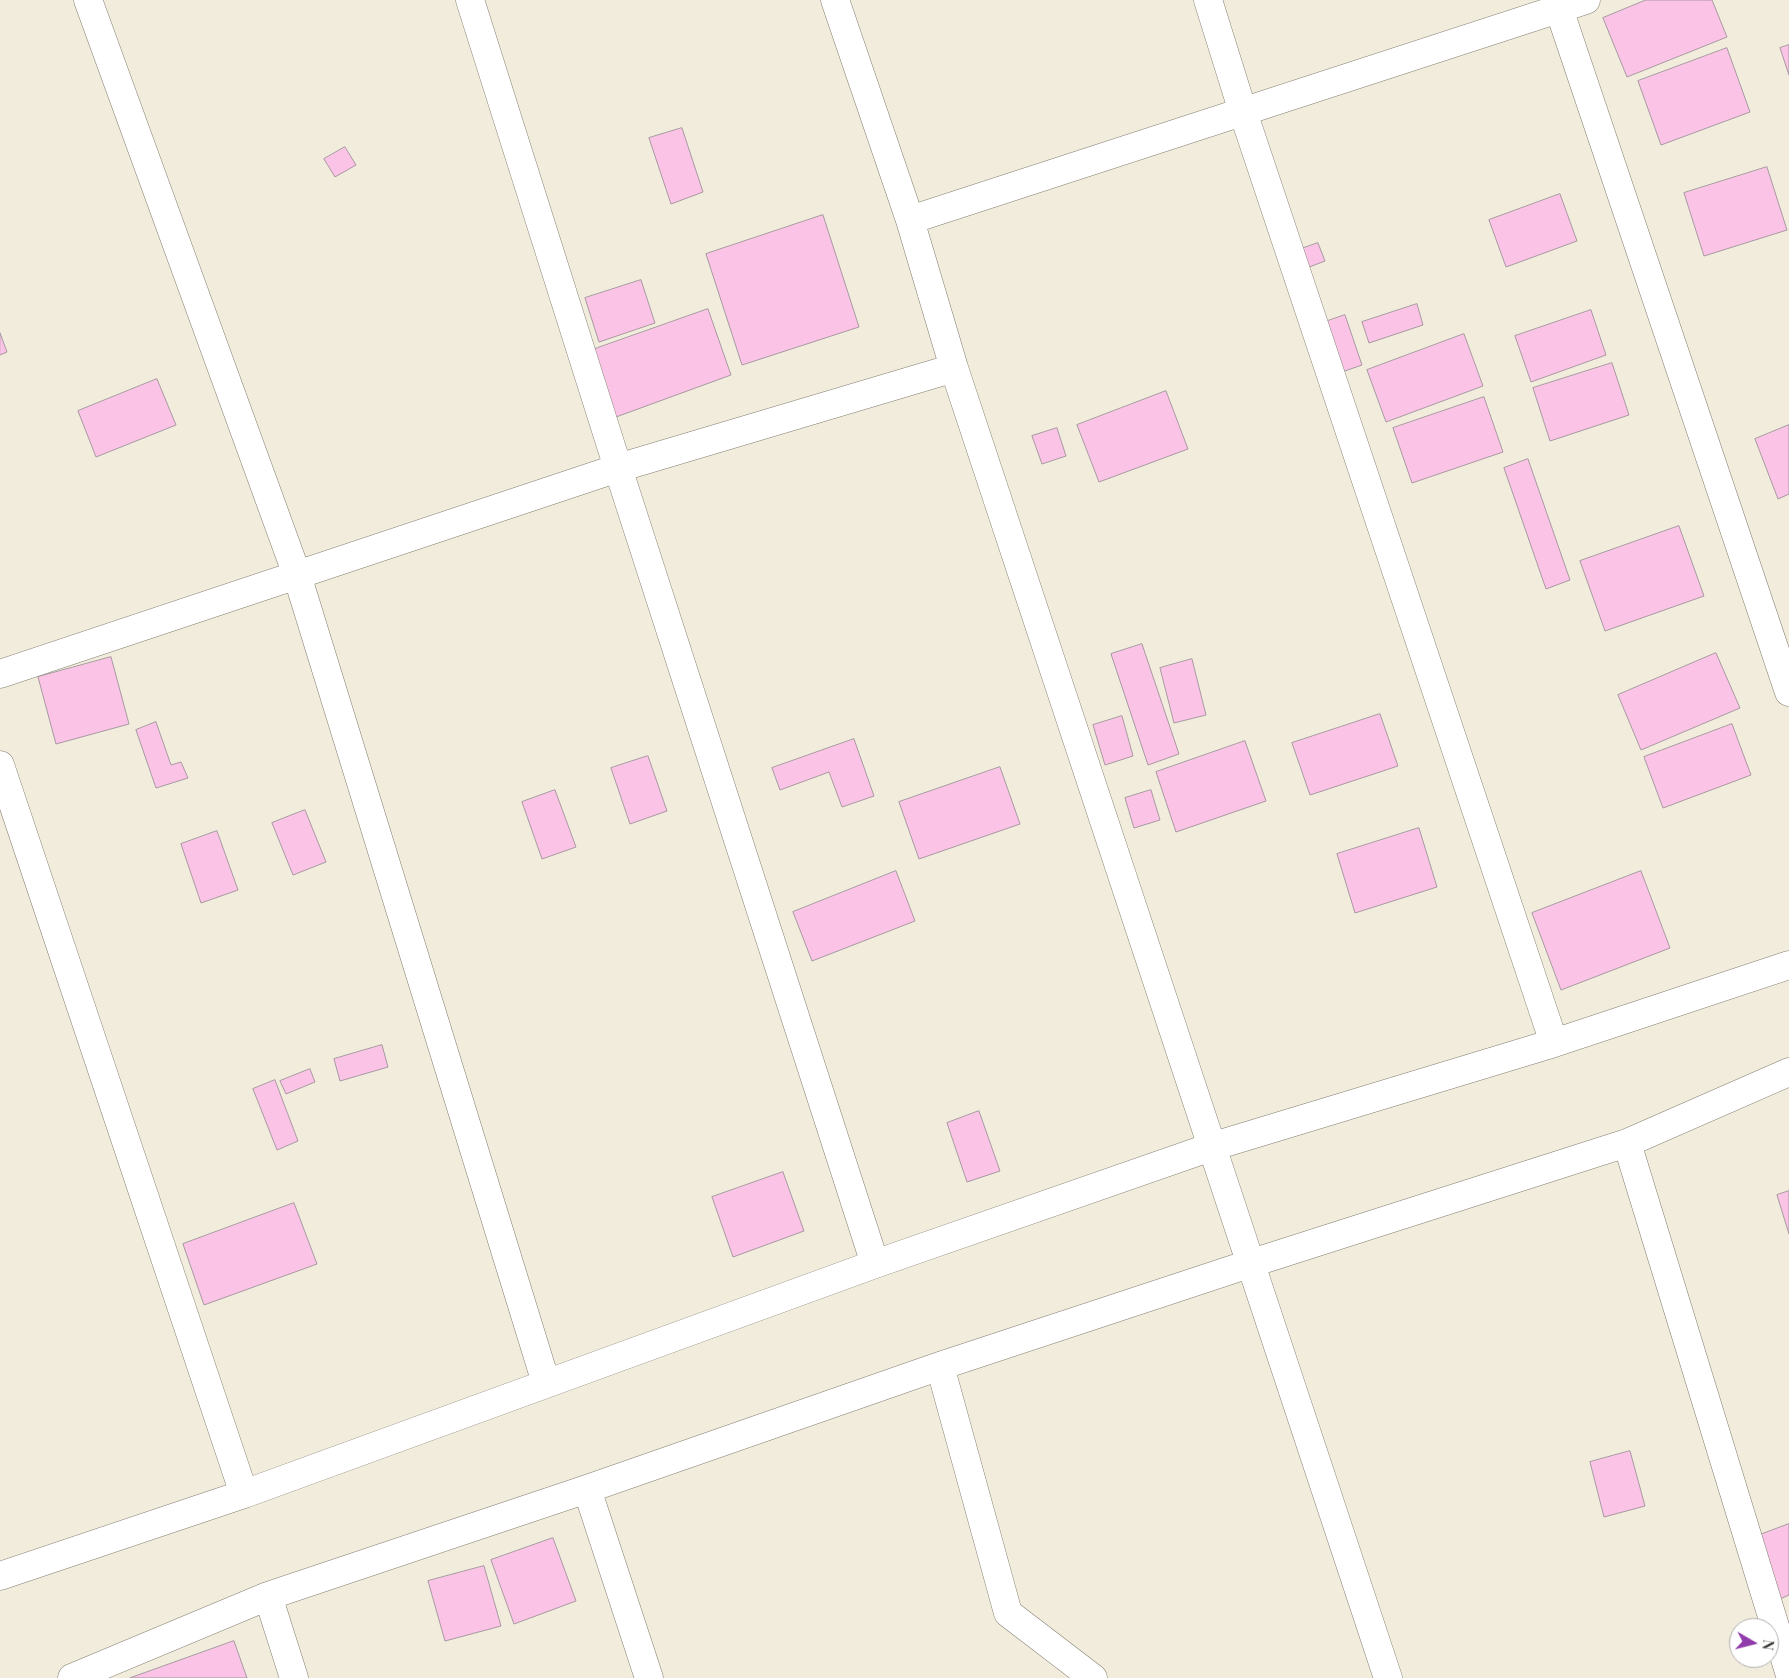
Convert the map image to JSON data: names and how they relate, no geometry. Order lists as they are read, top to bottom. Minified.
{"north":"right"}
